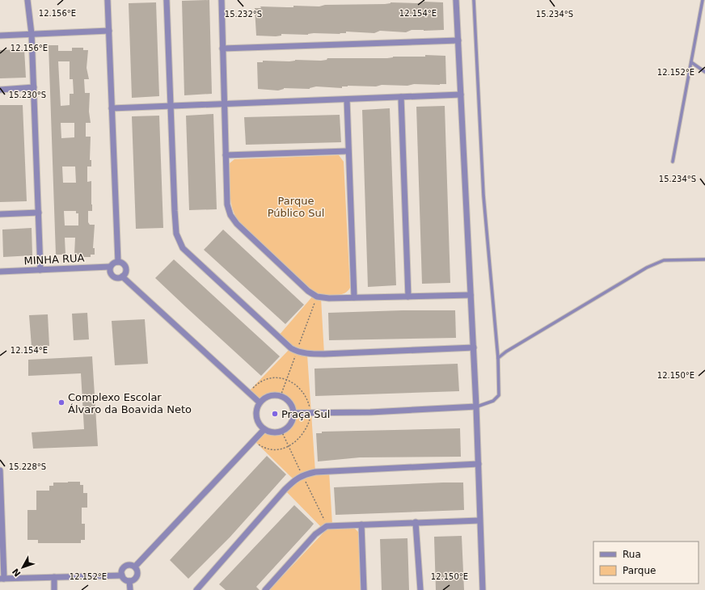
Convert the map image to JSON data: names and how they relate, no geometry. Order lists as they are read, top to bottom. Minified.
{"streets":{"street":["MINHA RUA"]},"parks":["Parque Público Sul"],"places":["Complexo Escolar Álvaro da Boavida Neto","Praça Sul"],"legend":["Rua","Parque"],"north":"bottom left","coordinates":["12.156°E","12.154°E","15.232°S","15.234°S","12.152°E","15.230°S","12.150°E","15.228°S"]}
